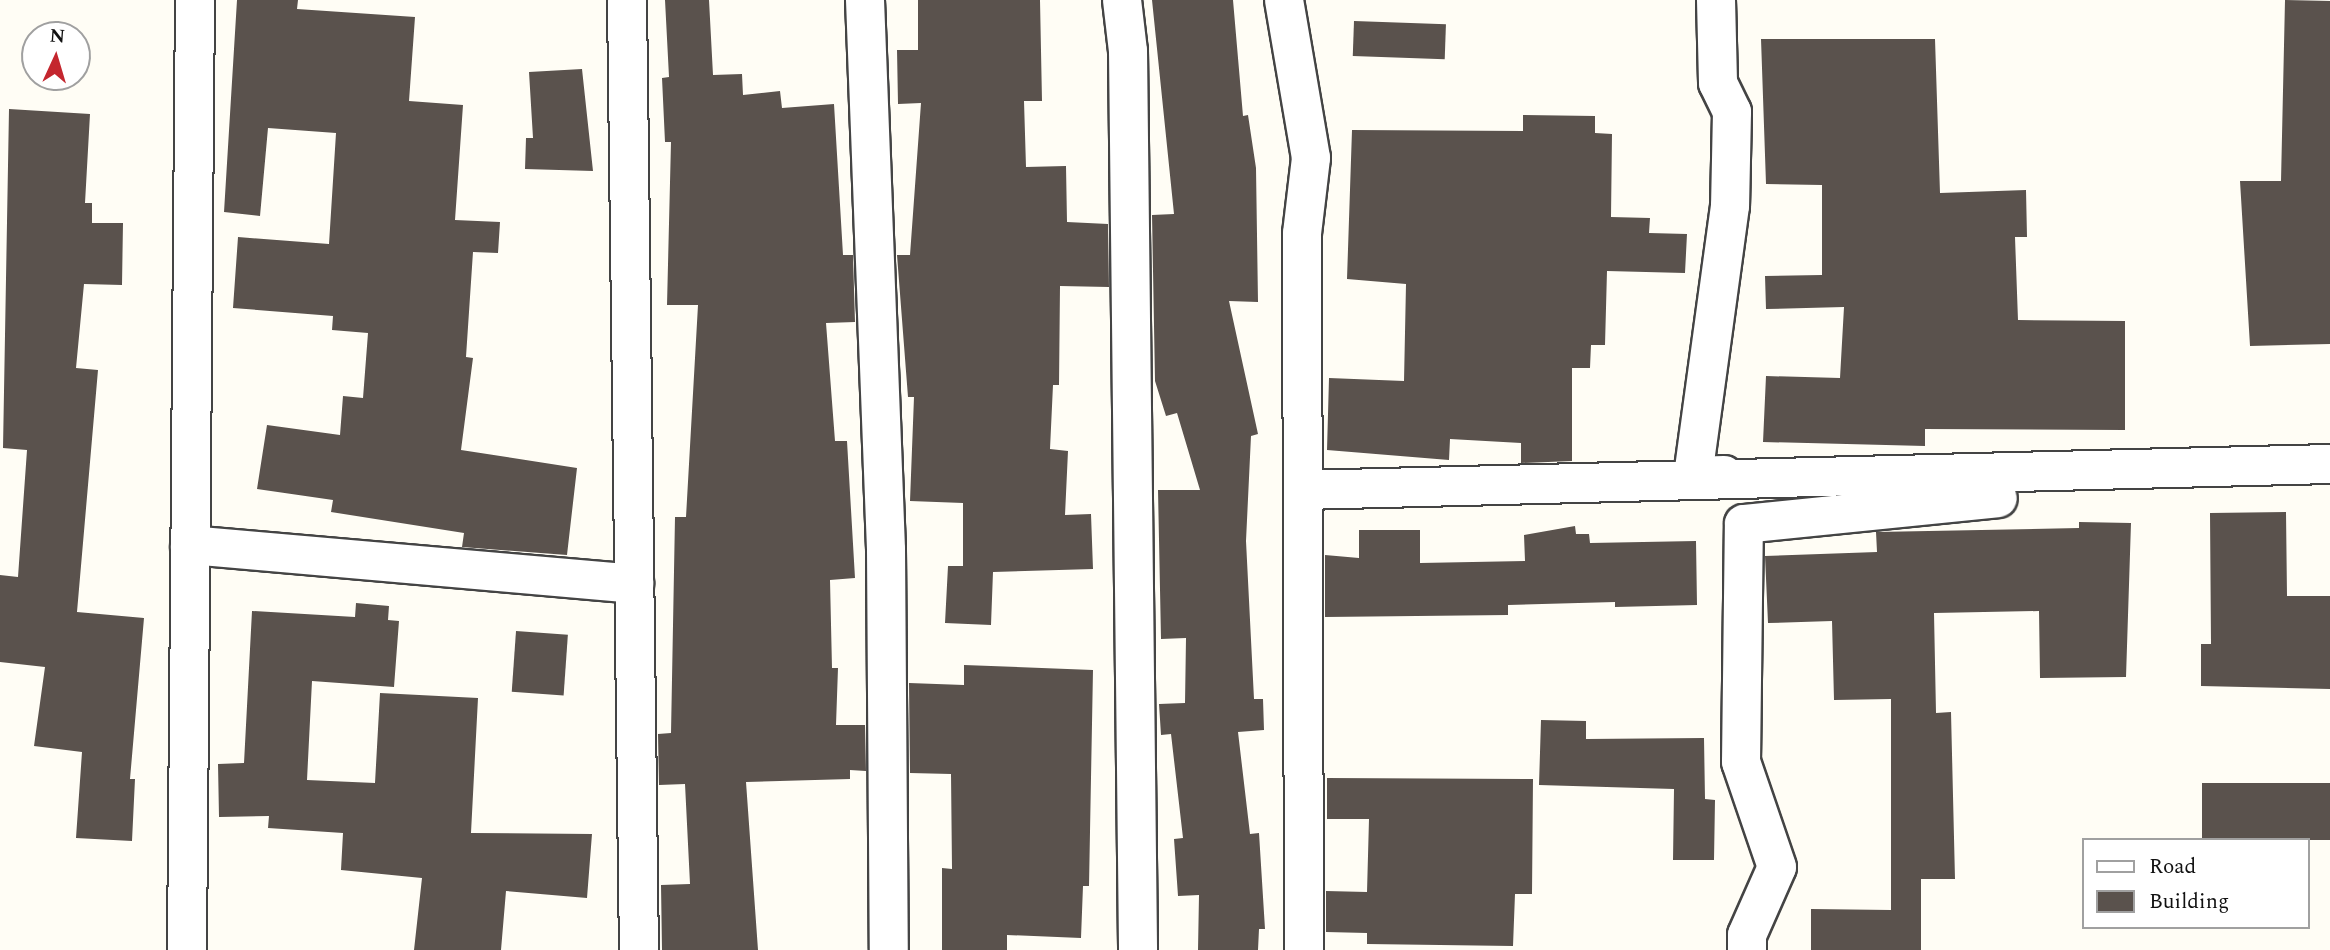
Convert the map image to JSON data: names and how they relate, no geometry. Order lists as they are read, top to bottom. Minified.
{"legend":["Road","Building"],"north":"top"}
